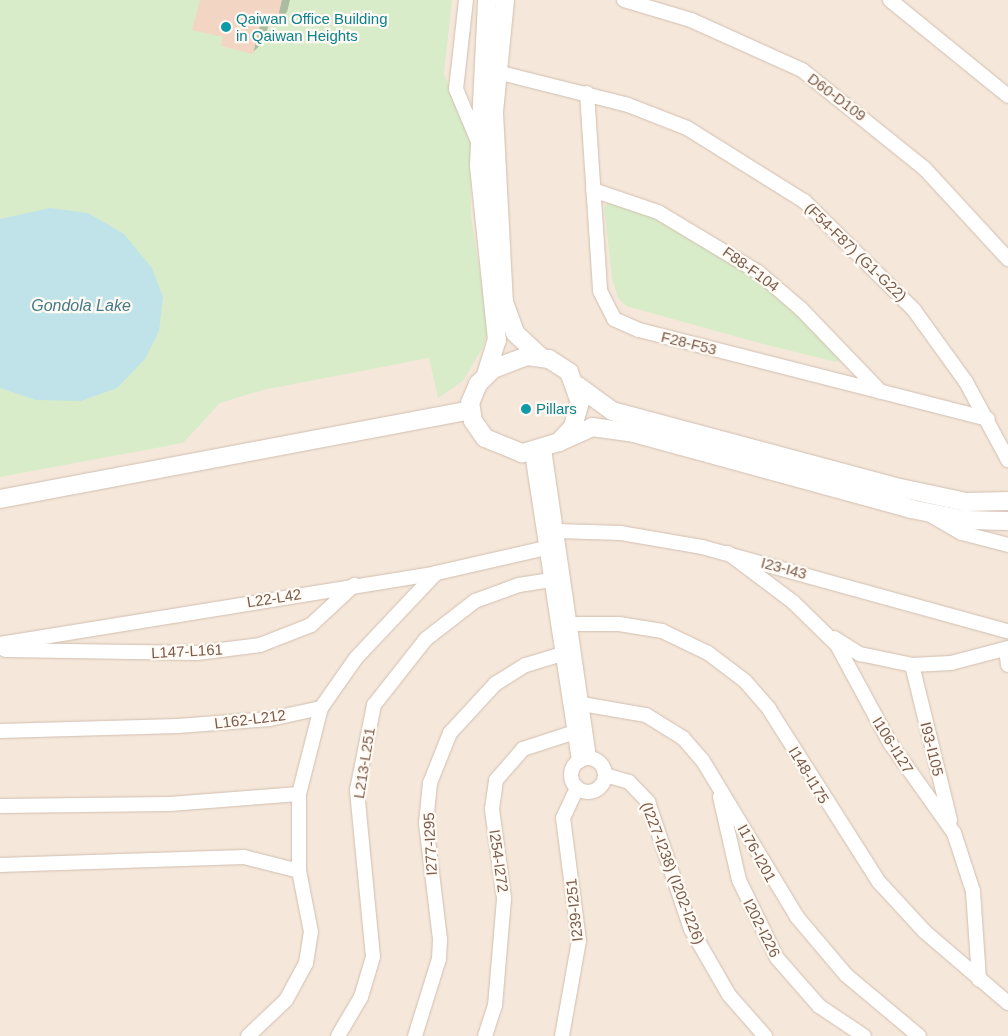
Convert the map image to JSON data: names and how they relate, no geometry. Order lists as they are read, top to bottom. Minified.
{"streets":{"street":["D60-D109","(F54-F87) (G1-G22)","F88-F104","F28-F53","I23-I43","L22-L42","L147-L161","L162-L212","I106-I127","I93-I105","L213-L251","I148-I175","I277-I295","I176-I201","I254-I272","(I227-I238) (I202-I226)","I239-I251","I202-I226"]},"crossings":[["(F54-F87) (G1-G22)","F28-F53"],["F88-F104","F28-F53"],["I23-I43","I106-I127"],["L22-L42","L147-L161"],["I106-I127","I93-I105"],["I106-I127","I148-I175"],["I176-I201","I202-I226"],["(I227-I238) (I202-I226)","I239-I251"]],"water":["Gondola Lake"],"places":["Qaiwan Office Building in Qaiwan Heights","Pillars"]}
